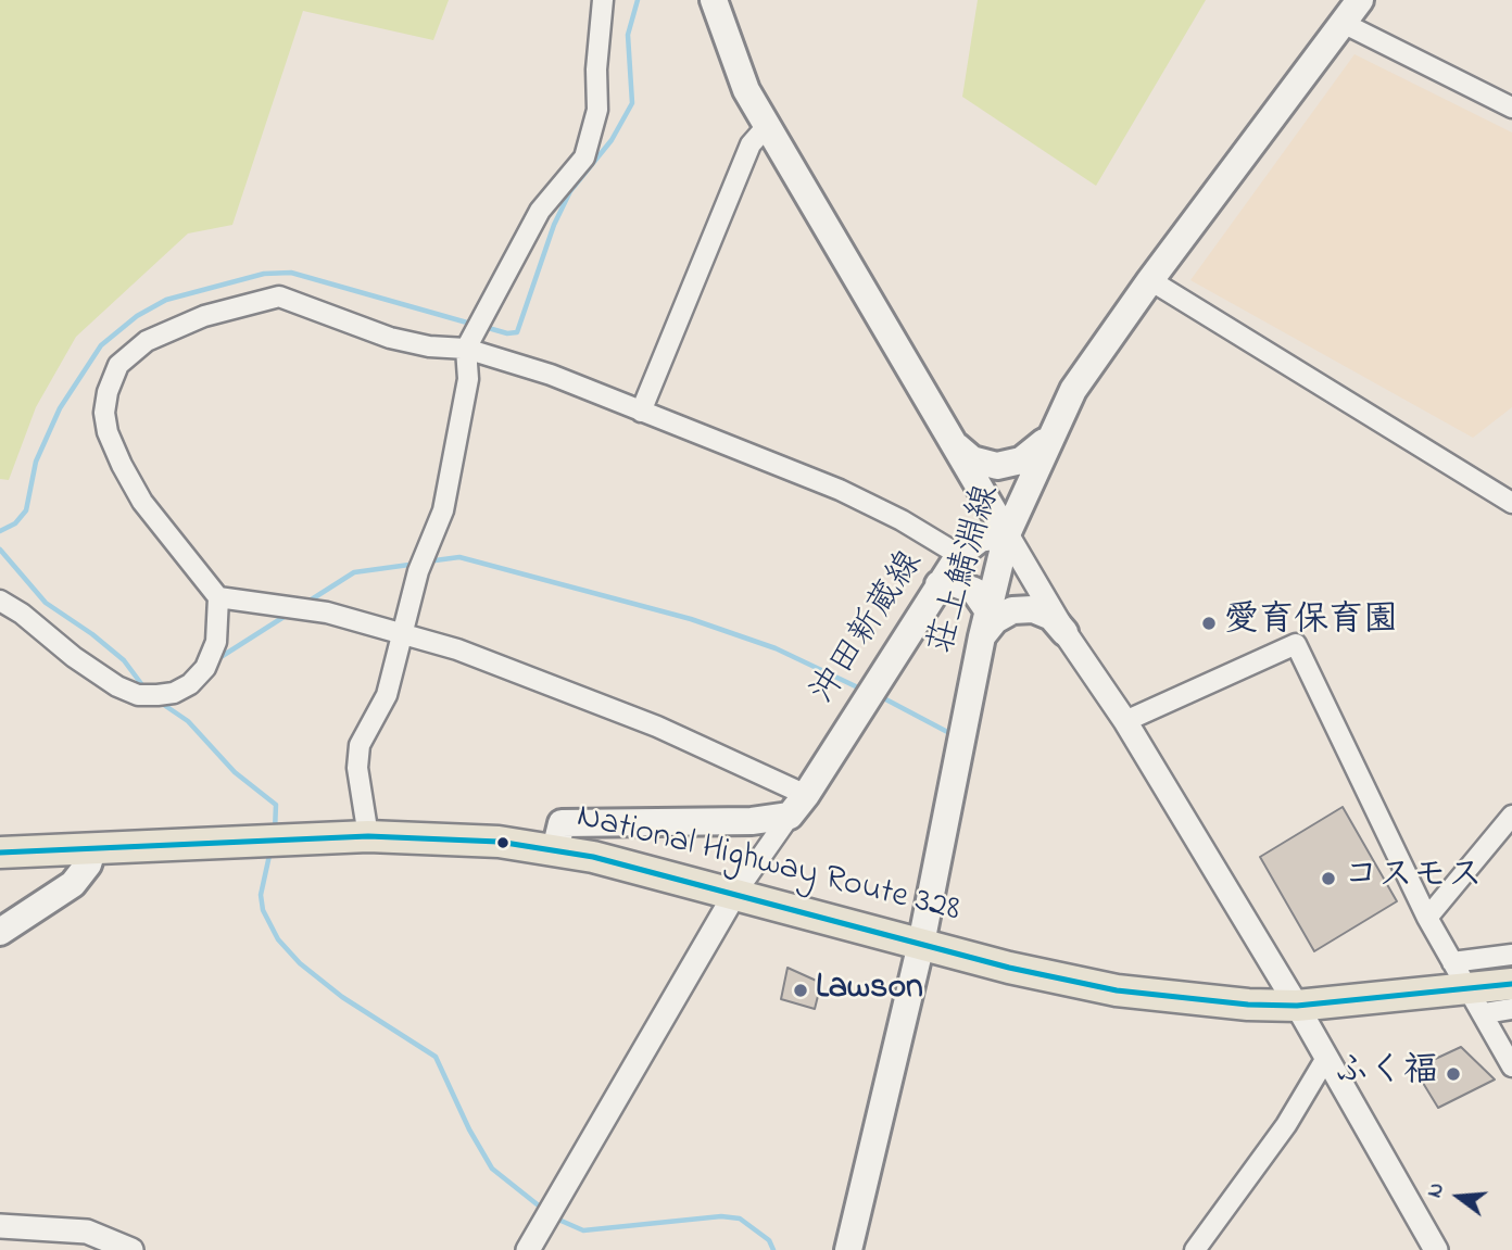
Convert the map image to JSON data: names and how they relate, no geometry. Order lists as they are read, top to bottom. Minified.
{"streets":{"highway":["National Highway Route 328"],"main road":["荘上鯖淵線","沖田新蔵線"]},"crossings":[["荘上鯖淵線","沖田新蔵線"],["荘上鯖淵線","National Highway Route 328"]],"places":["愛育保育園","コスモス","Lawson","ふく福"],"north":"left"}
